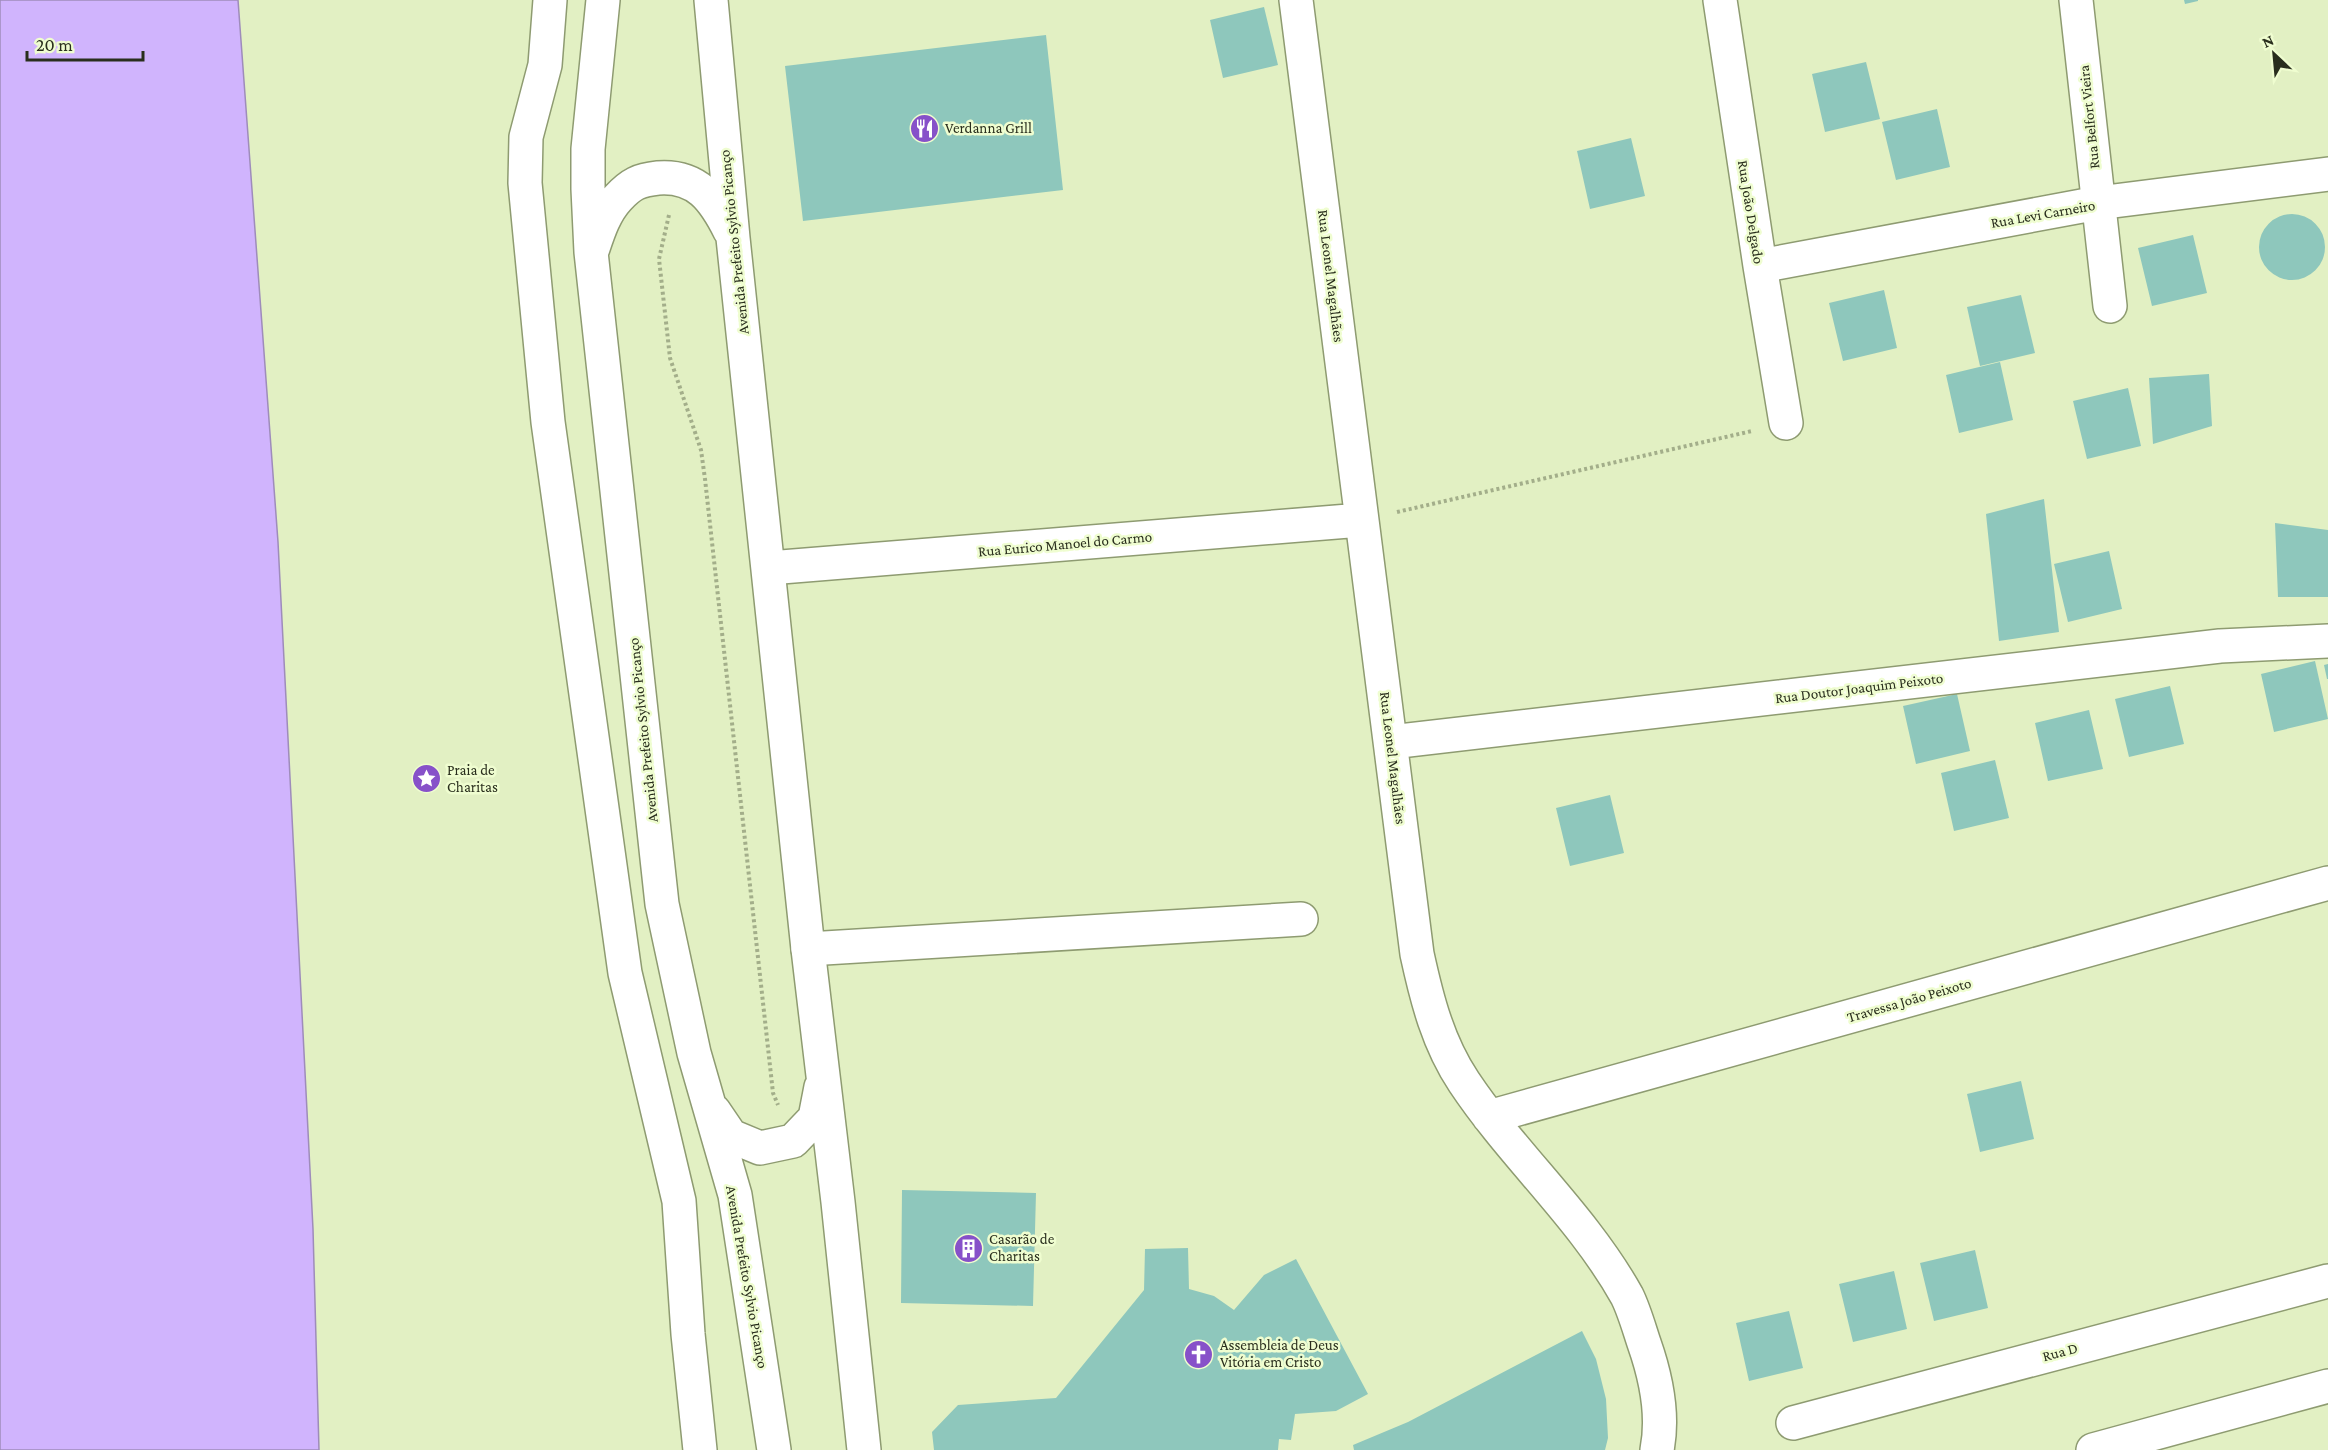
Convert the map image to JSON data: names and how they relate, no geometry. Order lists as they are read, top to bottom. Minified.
{"streets":{"street":["Rua Belfort Vieira","Rua João Delgado","Rua Levi Carneiro","Avenida Prefeito Sylvio Picanço","Rua Leonel Magalhães","Rua Eurico Manoel do Carmo","Rua Doutor Joaquim Peixoto","Travessa João Peixoto","Rua D"]},"crossings":[["Rua Belfort Vieira","Rua Levi Carneiro"],["Rua João Delgado","Rua Levi Carneiro"],["Avenida Prefeito Sylvio Picanço","Rua Eurico Manoel do Carmo"],["Rua Leonel Magalhães","Rua Eurico Manoel do Carmo"],["Rua Leonel Magalhães","Rua Doutor Joaquim Peixoto"],["Rua Leonel Magalhães","Travessa João Peixoto"]],"places":{"restaurant":["Verdanna Grill"],"place":["Praia de Charitas"],"building":["Casarão de Charitas"],"church":["Assembleia de Deus Vitória em Cristo"]},"scale_bar":"20 m","north":"top left"}
